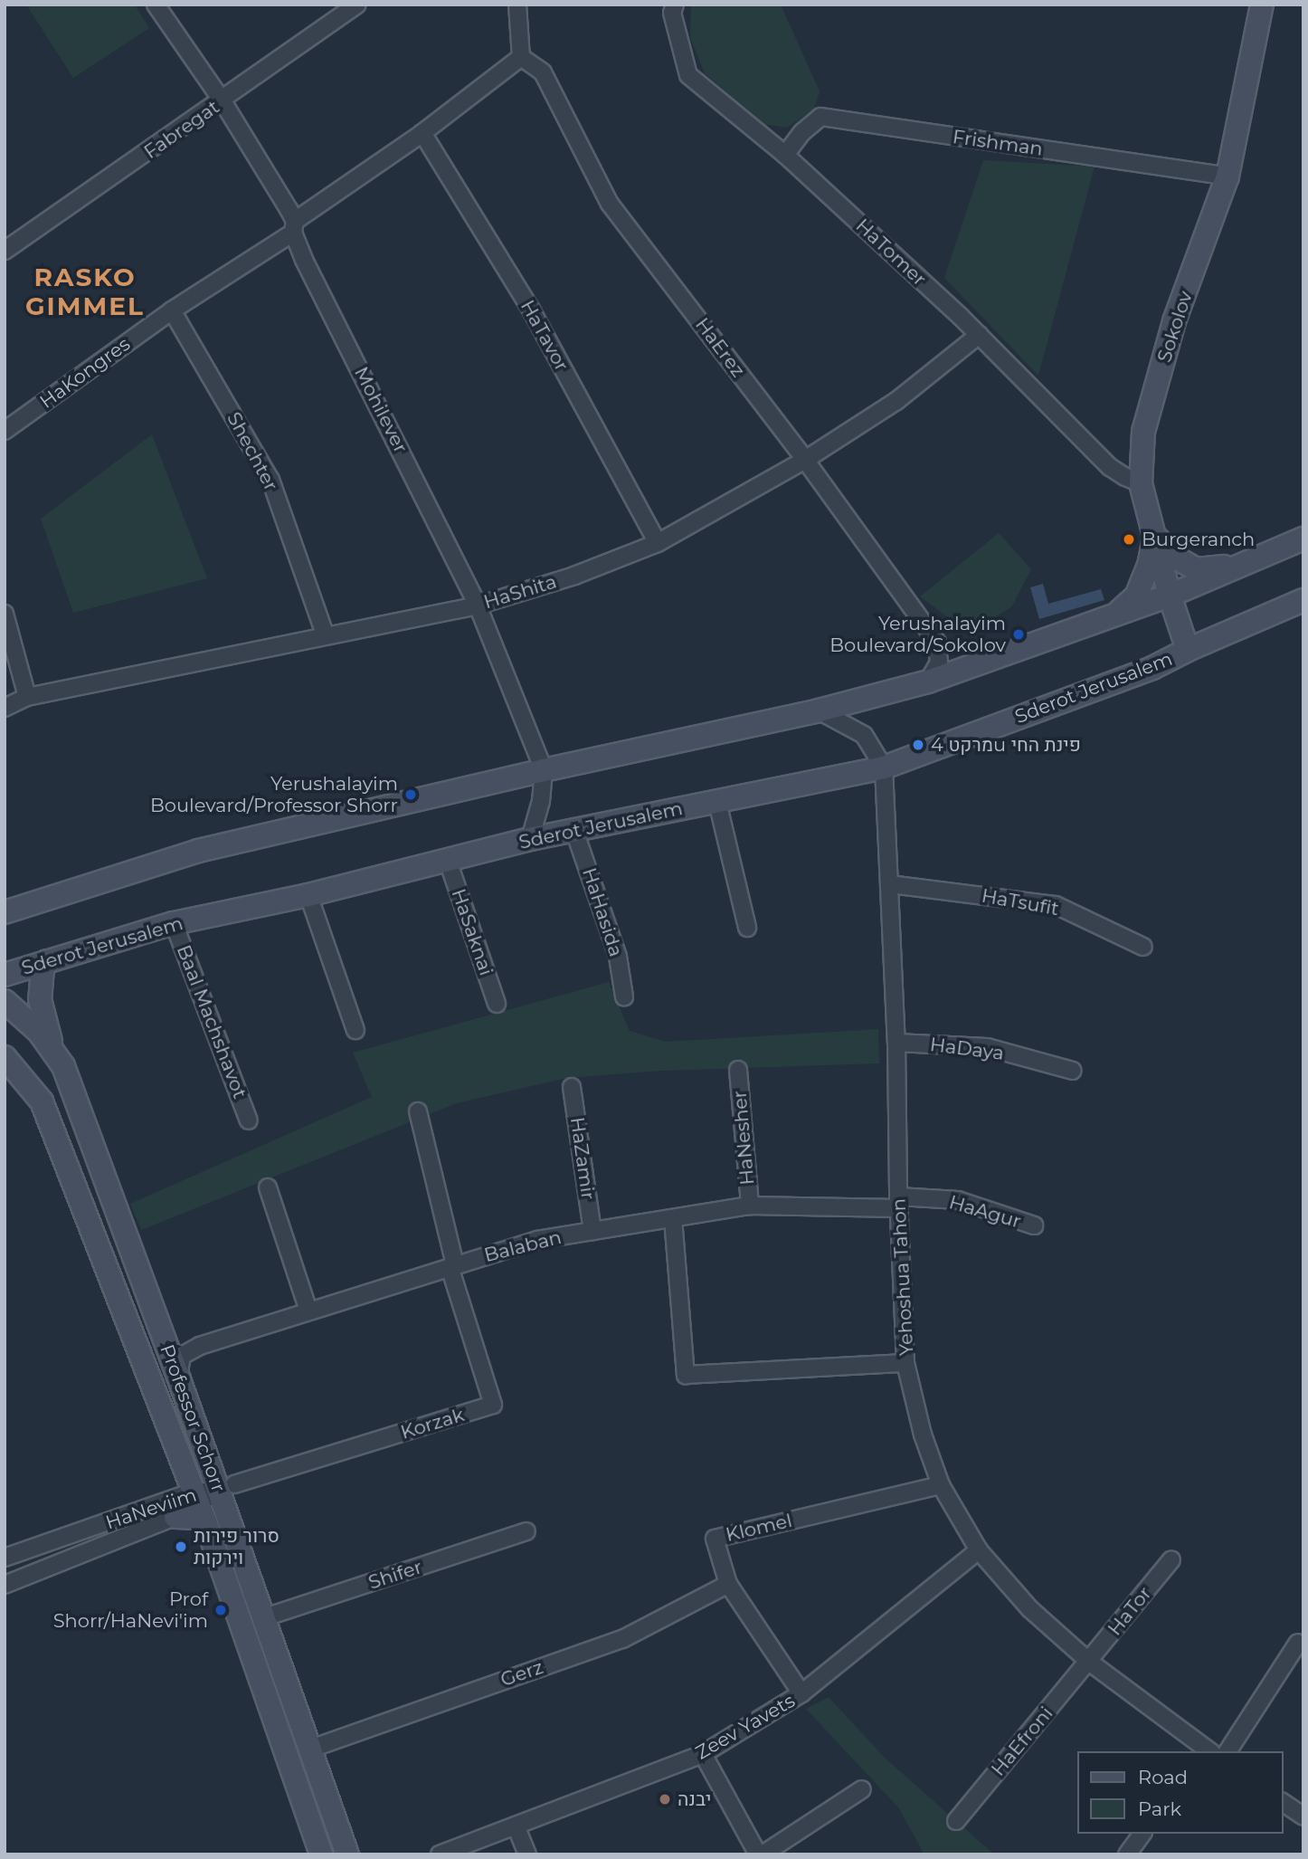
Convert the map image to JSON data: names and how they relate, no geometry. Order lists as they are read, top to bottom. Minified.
{"streets":{"main road":["Sokolov","Sderot Jerusalem","Professor Schorr"],"street":["Fabregat","Frishman","HaTomer","HaTavor","HaErez","HaKongres","Mohilever","Shechter","HaShita","HaTsufit","HaHasida","HaSaknai","Baal Machshavot","HaDaya","HaNesher","HaZamir","HaAgur","Balaban","Yehoshua Tahon","Korzak","HaNeviim","Klomel","Shifer","HaTor","Gerz","Zeev Yavets","HaEfroni"]},"crossings":[["Fabregat","Mohilever"],["Frishman","HaTomer"],["Frishman","Sokolov"],["HaTomer","Sokolov"],["HaTomer","HaShita"],["Sokolov","Sderot Jerusalem"],["HaTavor","HaKongres"],["HaTavor","HaShita"],["HaErez","HaKongres"],["HaErez","HaShita"],["HaKongres","Mohilever"],["HaKongres","Shechter"],["Mohilever","HaShita"],["Mohilever","Sderot Jerusalem"],["Shechter","HaShita"],["Sderot Jerusalem","HaHasida"],["Sderot Jerusalem","HaSaknai"],["Sderot Jerusalem","Baal Machshavot"],["Sderot Jerusalem","Yehoshua Tahon"],["HaTsufit","Yehoshua Tahon"],["HaDaya","Yehoshua Tahon"],["HaNesher","Balaban"],["HaZamir","Balaban"],["HaAgur","Balaban"],["HaAgur","Yehoshua Tahon"],["Balaban","Yehoshua Tahon"],["Balaban","Professor Schorr"],["Balaban","Korzak"],["Yehoshua Tahon","Klomel"],["Yehoshua Tahon","HaTor"],["Yehoshua Tahon","Zeev Yavets"],["Yehoshua Tahon","HaEfroni"],["Professor Schorr","Korzak"],["Professor Schorr","HaNeviim"],["Professor Schorr","Shifer"],["Professor Schorr","Gerz"],["Korzak","HaNeviim"],["Klomel","Gerz"],["Klomel","Zeev Yavets"],["HaTor","HaEfroni"]],"districts":["RASKO GIMMEL"],"places":["Burgeranch","Yerushalayim Boulevard/Sokolov","מרקט 4u פינת החי","Yerushalayim Boulevard/Professor Shorr","סרור פירות וירקות","Prof Shorr/HaNevi'im","יבנה"],"legend":["Road","Park"]}
